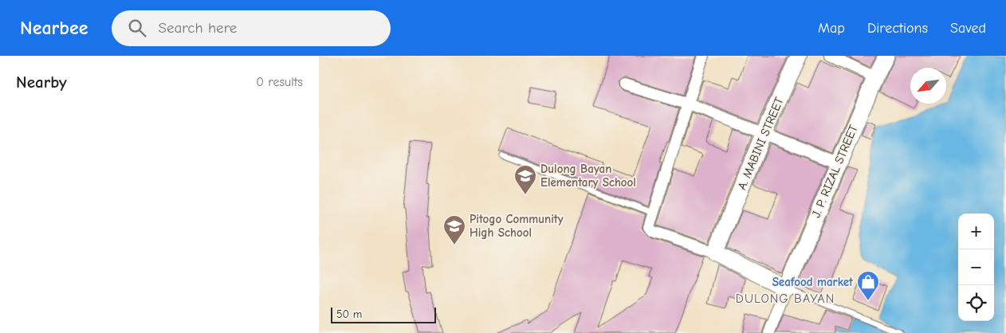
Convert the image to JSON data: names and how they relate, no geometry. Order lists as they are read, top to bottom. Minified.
{"streets":{"street":["A. MABINI STREET","J. P. RIZAL STREET"]},"districts":["DULONG BAYAN"],"places":{"school or university":["Dulong Bayan Elementary School","Pitogo Community High School"],"shop":["Seafood market"]},"scale_bar":"50 m","north":"bottom left","page":{"header":"Nearbee","search":"Search here","nav":["Map","Directions","Saved"],"heading":["Nearby","0 results"],"map_buttons":["+","−"],"scale":"50 m"}}
